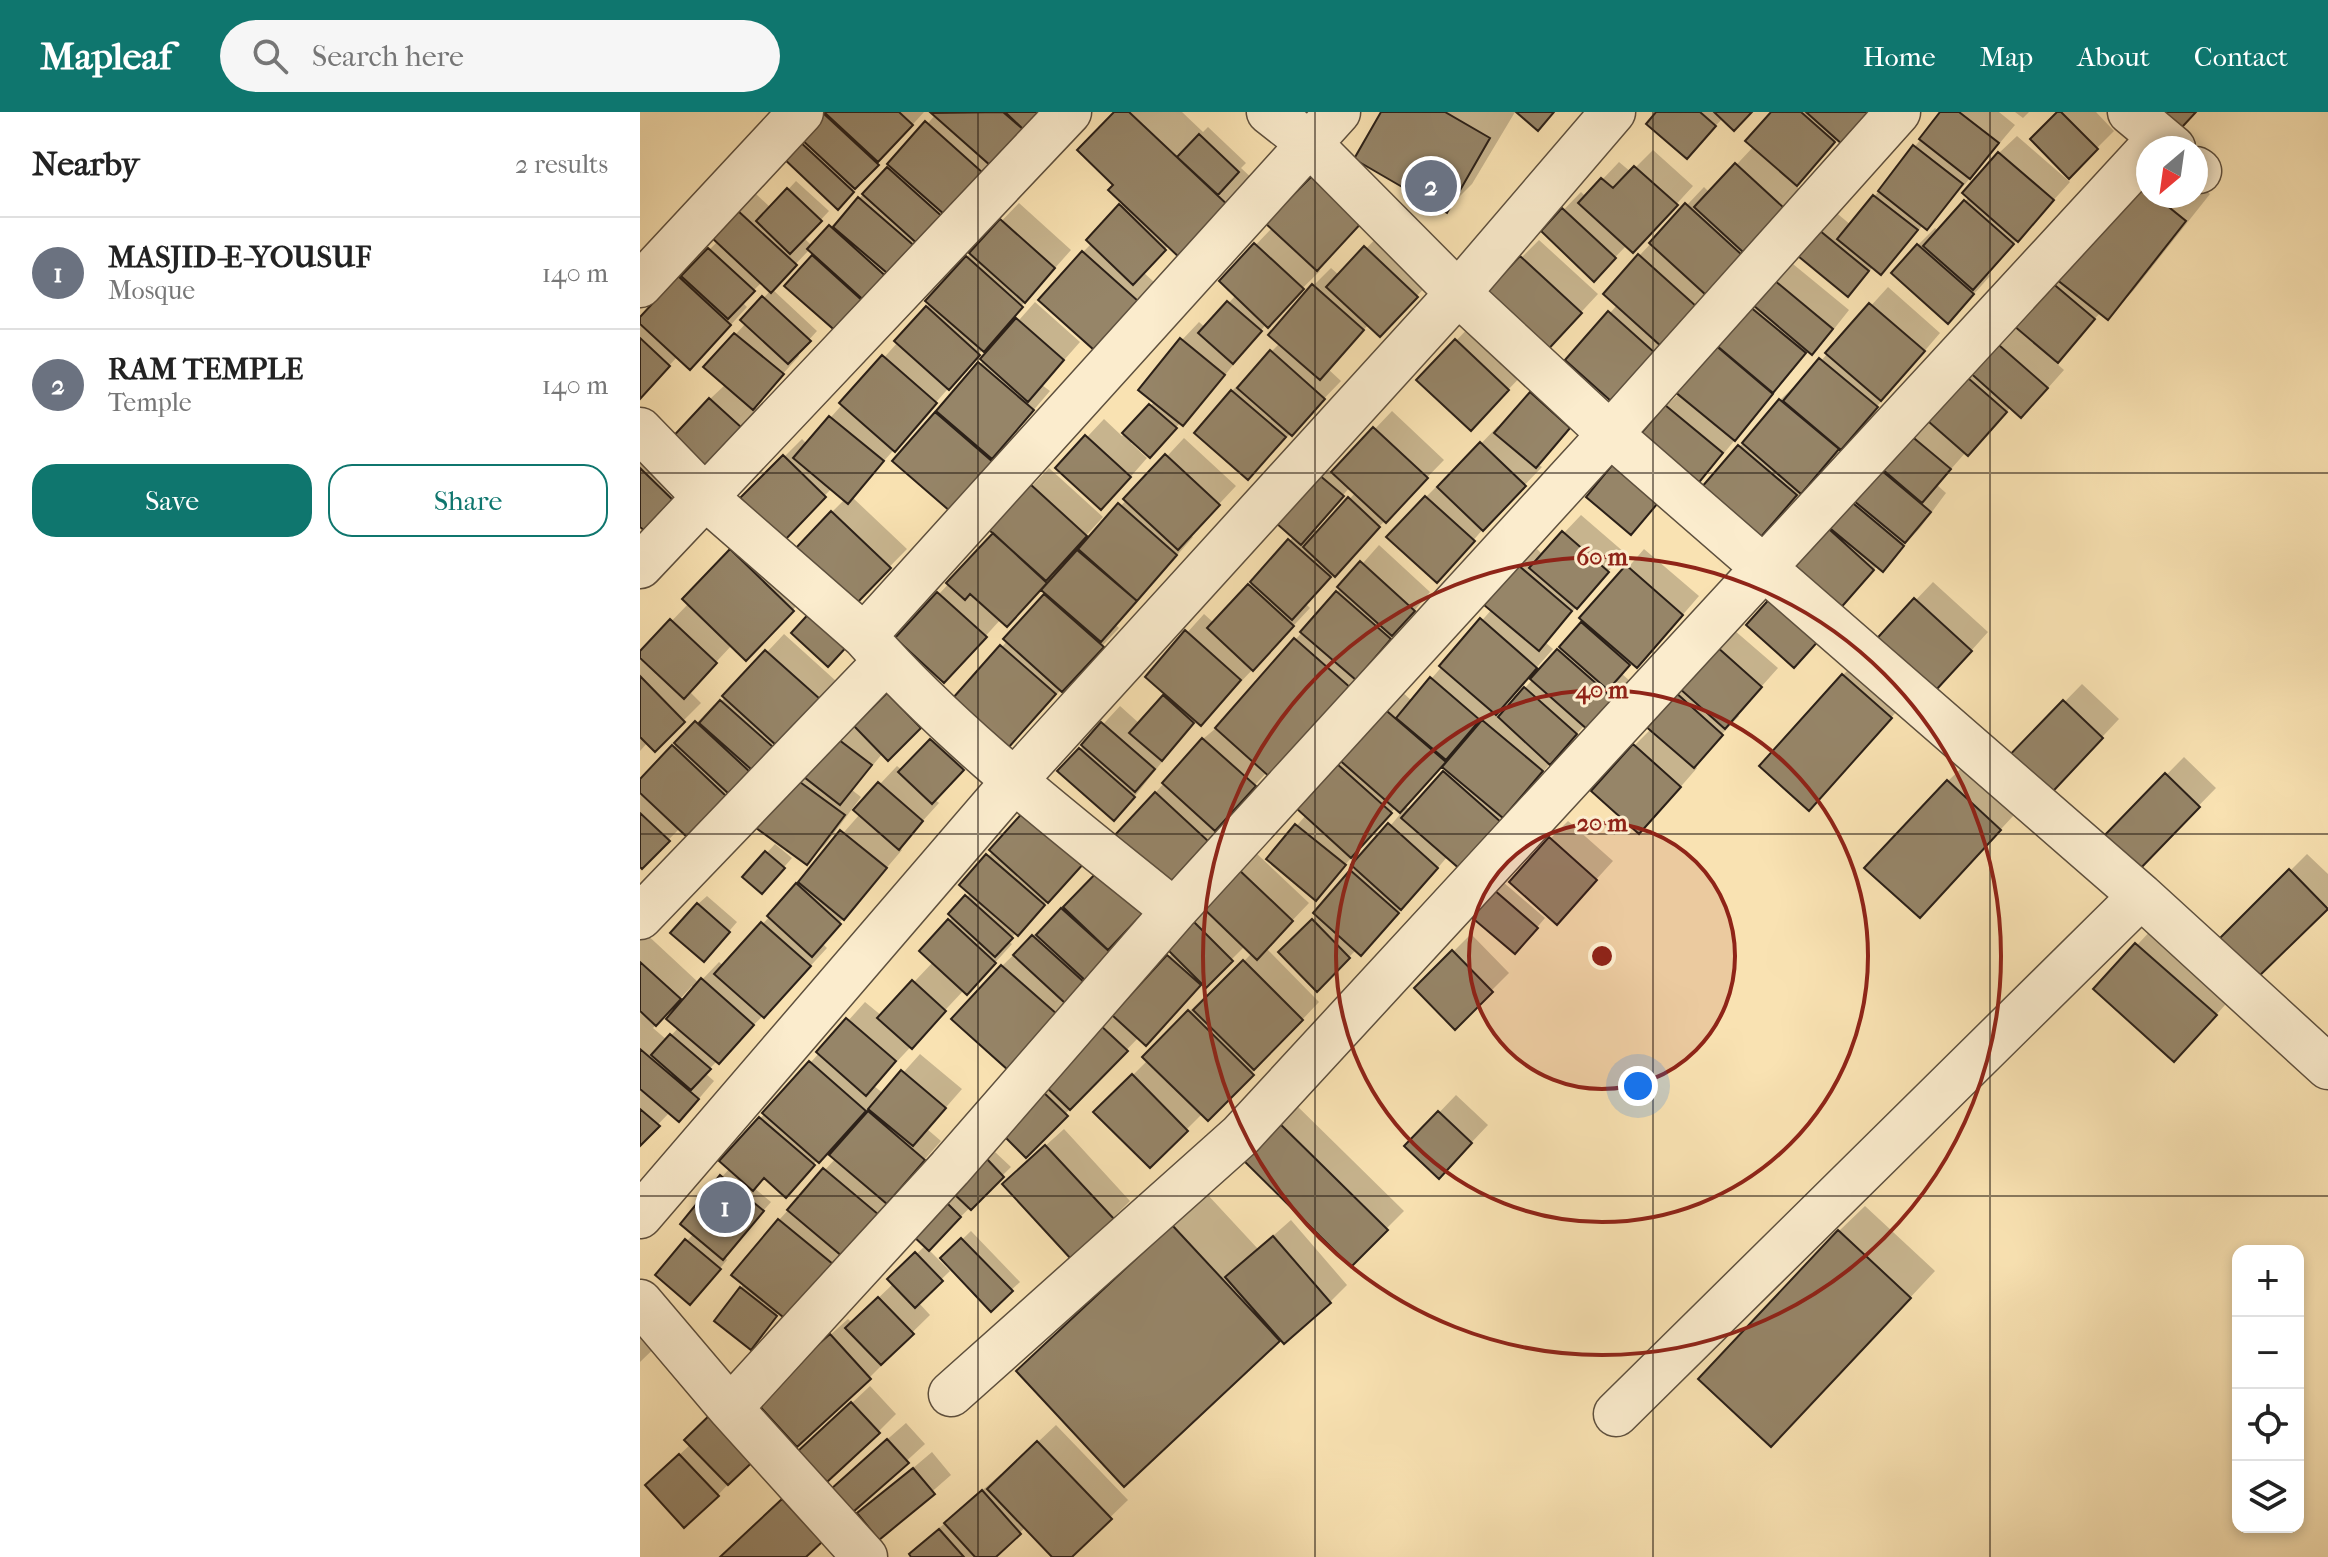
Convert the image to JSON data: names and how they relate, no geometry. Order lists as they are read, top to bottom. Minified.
{"north":"bottom left","page":{"header":"Mapleaf","search":"Search here","nav":["Home","Map","About","Contact"],"heading":["Nearby","2 results"],"pins":["2","1"],"list":[{"mark":"1","name":"MASJID-E-YOUSUF","note":"Mosque","value":"140 m"},{"mark":"2","name":"RAM TEMPLE","note":"Temple","value":"140 m"}],"buttons":["Save","Share"],"map_buttons":["+","−"]},"rings":["60 m","40 m","20 m"]}
